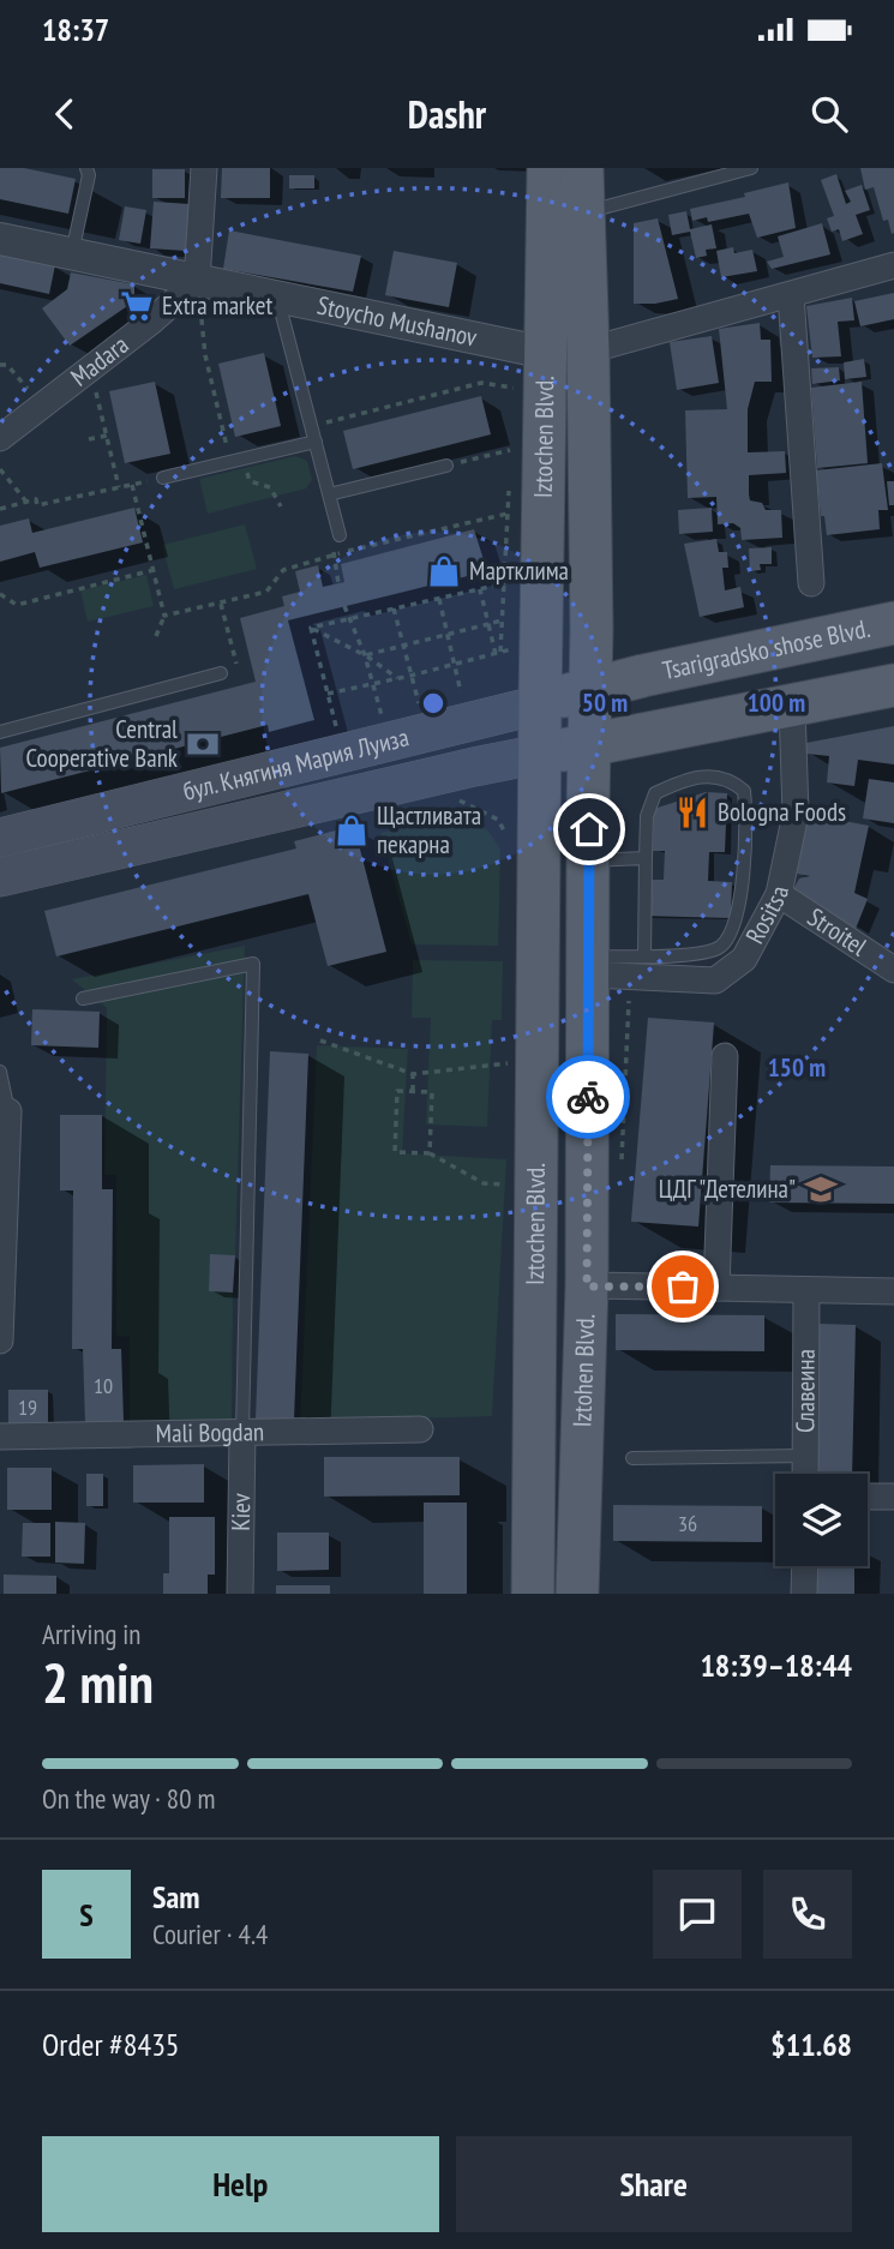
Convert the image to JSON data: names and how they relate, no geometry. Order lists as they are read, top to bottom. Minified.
{"streets":{"main road":["Iztochen Blvd.","Tsarigradsko shose Blvd.","бул. Княгиня Мария Луиза","Iztohen Blvd."],"street":["Stoycho Mushanov","Madara","Rositsa","Stroitel","Славеина","Mali Bogdan","Kiev"]},"crossings":[["Stoycho Mushanov","Madara"],["Stoycho Mushanov","Iztochen Blvd."],["Iztochen Blvd.","Tsarigradsko shose Blvd."],["Iztochen Blvd.","бул. Княгиня Мария Луиза"],["Iztochen Blvd.","Iztohen Blvd."],["Tsarigradsko shose Blvd.","бул. Княгиня Мария Луиза"],["бул. Княгиня Мария Луиза","Iztohen Blvd."],["Rositsa","Stroitel"],["Rositsa","Iztohen Blvd."],["Mali Bogdan","Kiev"]],"places":{"supermarket":["Extra market"],"shop":["Мартклима","Щастливата пекарна"],"bank":["Central Cooperative Bank"],"restaurant":["Bologna Foods"],"school or university":["ЦДГ \"Детелина\""]},"house_numbers":["10","19","36"],"page":{"status":"18:37","header":"Dashr","heading":["2 min","Arriving in","18:39–18:44"],"panel":["Sam","Courier · 4.4","Order #8435","$11.68"],"bar":"On the way · 80 m","round":"S","buttons":["Help","Share"]},"rings":["50 m","100 m","150 m"]}
